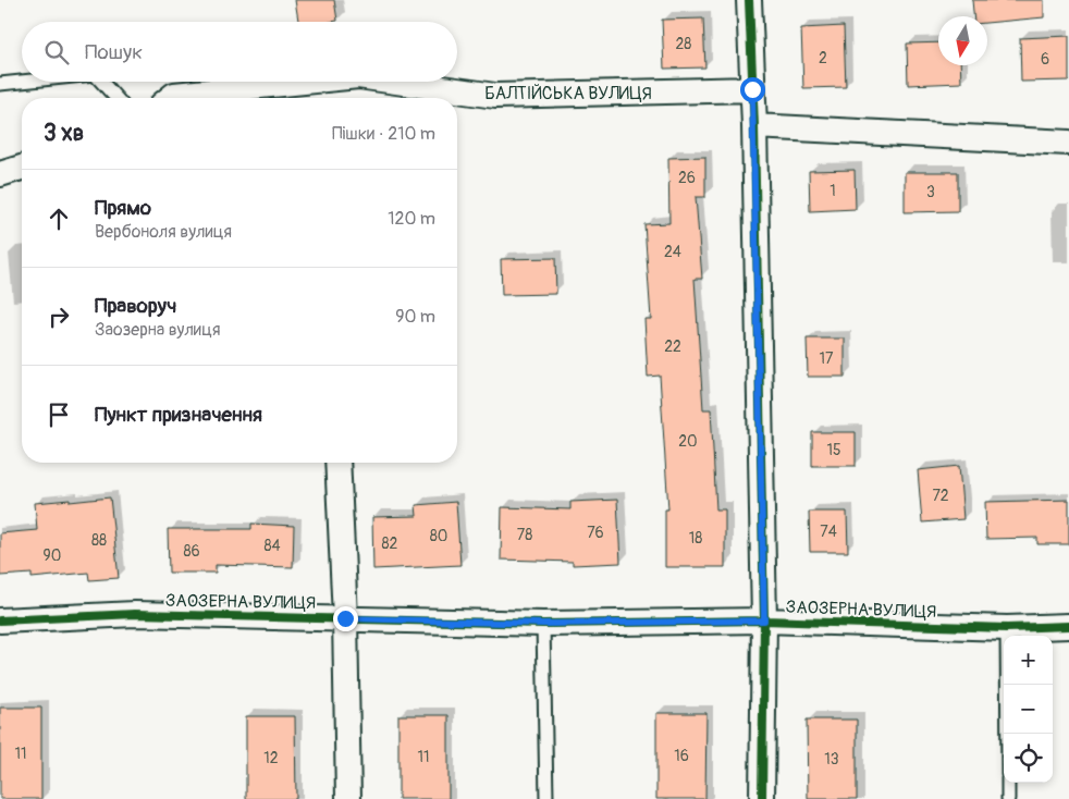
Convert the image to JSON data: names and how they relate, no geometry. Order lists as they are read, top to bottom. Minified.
{"streets":{"street":["БАЛТІЙСЬКА ВУЛИЦЯ","ЗАОЗЕРНА ВУЛИЦЯ"]},"house_numbers":["28","2","6","26","1","3","24","22","17","20","15","72","74","76","78","80","18","88","82","84","86","90","11","16","11","12","13"],"north":"bottom","page":{"search":"Пошук","heading":["3 хв","Пішки · 210 m"],"list":[["Прямо","Вербоноля вулиця","120 m"],["Праворуч","Заозерна вулиця","90 m"],"Пункт призначення"],"map_buttons":["+","−"]}}
